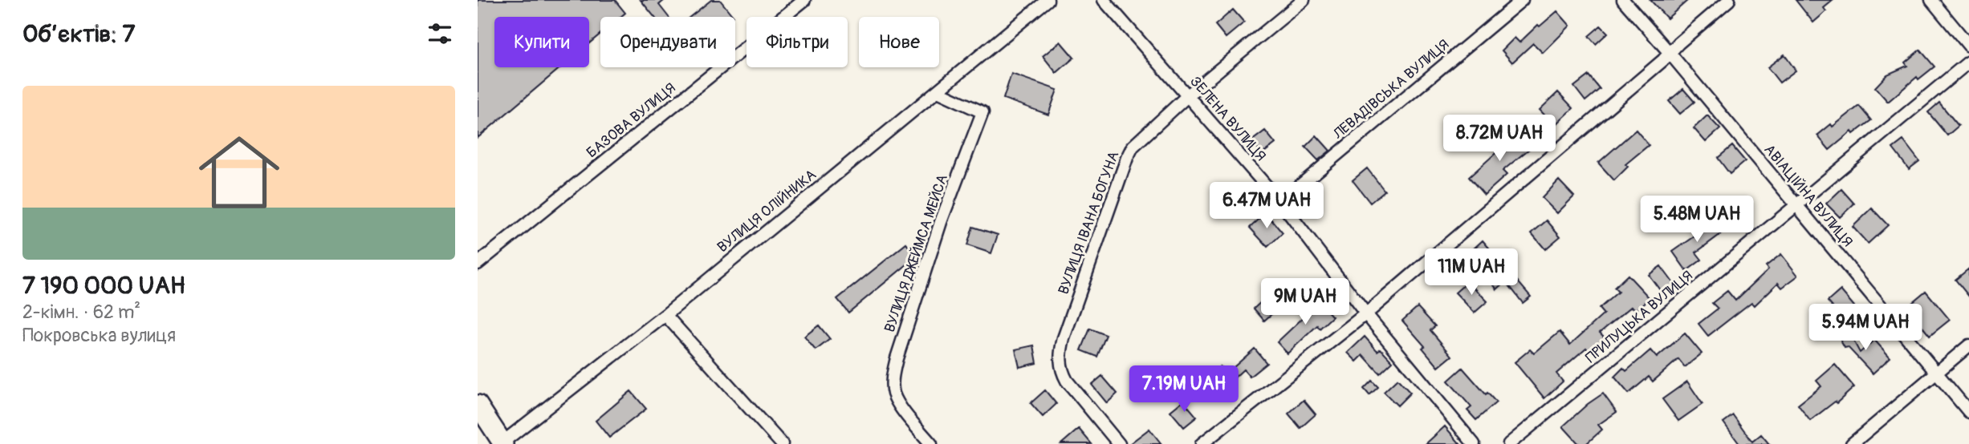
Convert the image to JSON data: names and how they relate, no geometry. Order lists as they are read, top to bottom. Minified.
{"streets":{"street":["ЛЕВАДІВСЬКА ВУЛИЦЯ","ЗЕЛЕНА ВУЛИЦЯ","БАЗОВА ВУЛИЦЯ","АВІАЦІЙНА ВУЛИЦЯ","ВУЛИЦЯ ОЛІЙНИКА","ВУЛИЦЯ ІВАНА БОГУНА","ВУЛИЦЯ ДЖЕЙМСА МЕЙСА","ПРИЛУЦЬКА ВУЛИЦЯ"]},"crossings":[["ЛЕВАДІВСЬКА ВУЛИЦЯ","ЗЕЛЕНА ВУЛИЦЯ"],["ЗЕЛЕНА ВУЛИЦЯ","ВУЛИЦЯ ІВАНА БОГУНА"],["АВІАЦІЙНА ВУЛИЦЯ","ПРИЛУЦЬКА ВУЛИЦЯ"],["ВУЛИЦЯ ОЛІЙНИКА","ВУЛИЦЯ ДЖЕЙМСА МЕЙСА"]],"page":{"heading":"Об’єктів: 7","chip":["Купити","Орендувати","Фільтри","Нове"],"list":[{"name":"7 190 000 UAH","note":"2-кімн. · 62 m² · Покровська вулиця"}],"price":["8.72M UAH","6.47M UAH","5.48M UAH","11M UAH","9M UAH","5.94M UAH","7.19M UAH"]}}
